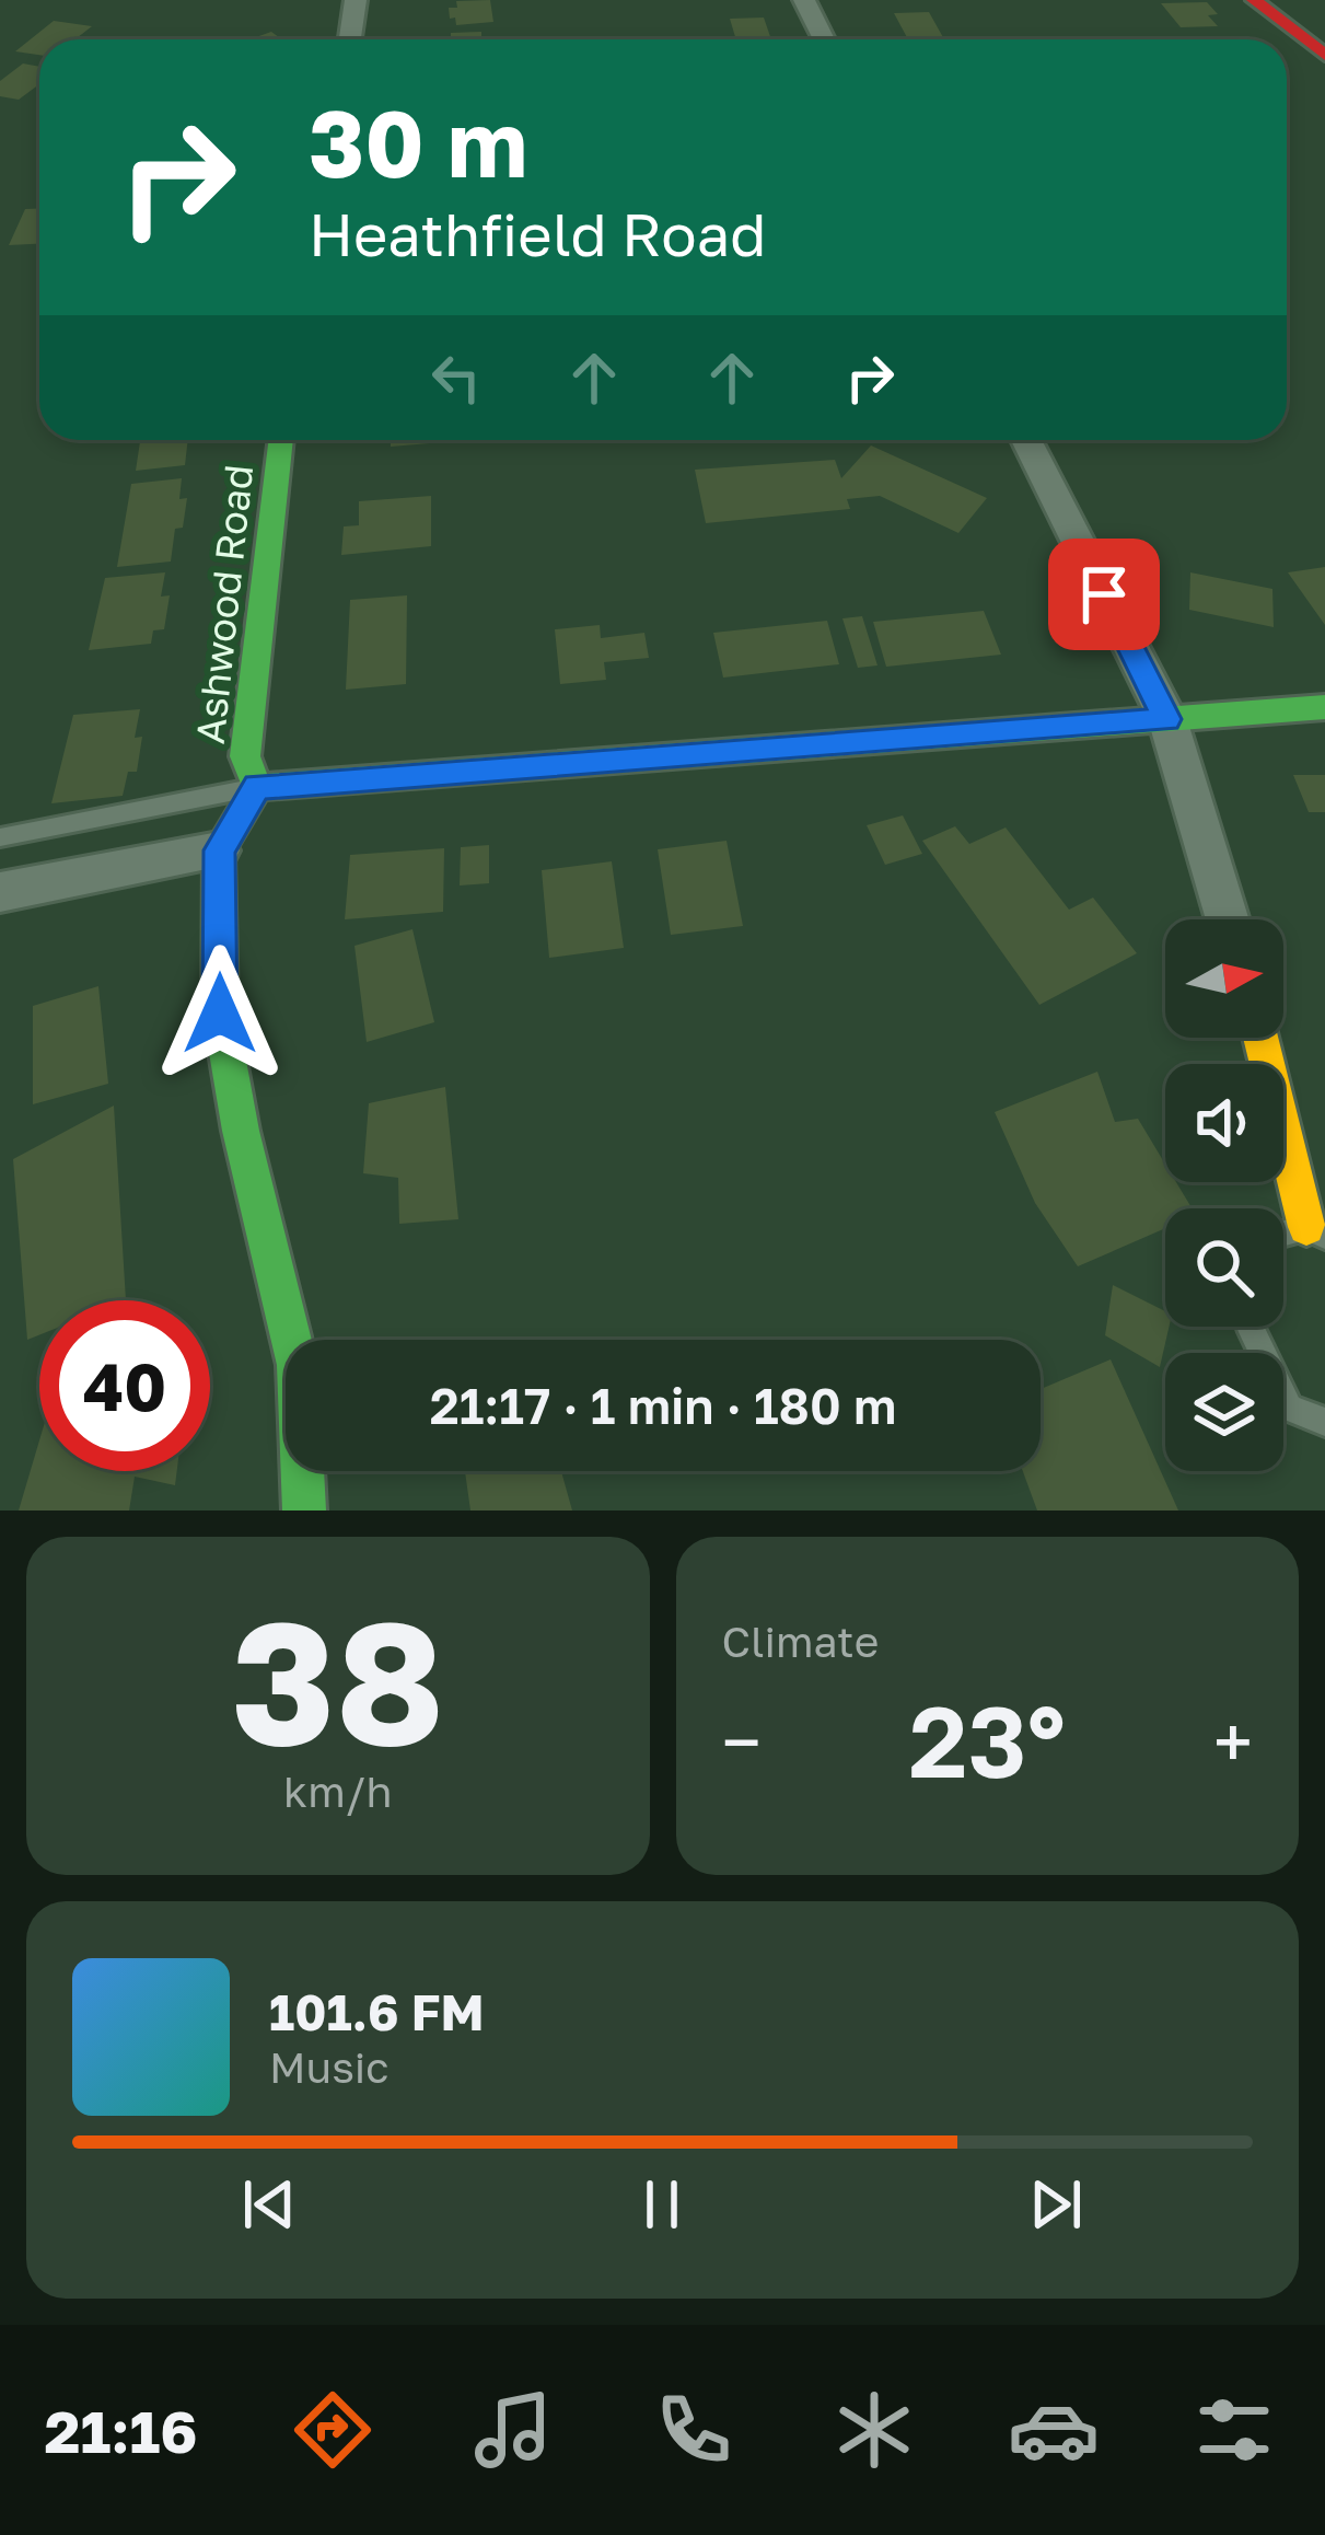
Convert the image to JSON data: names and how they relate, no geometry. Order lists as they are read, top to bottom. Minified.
{"streets":{"street":["Ashwood Road"]},"north":"right","page":{"turn":["30 m","Heathfield Road"],"limit":"40","trip":"21:17 · 1 min · 180 m","tile":[["38","km/h"],"Climate"],"heat":["−","23°","+"],"song":["101.6 FM","Music"],"tabs":"21:16"}}
